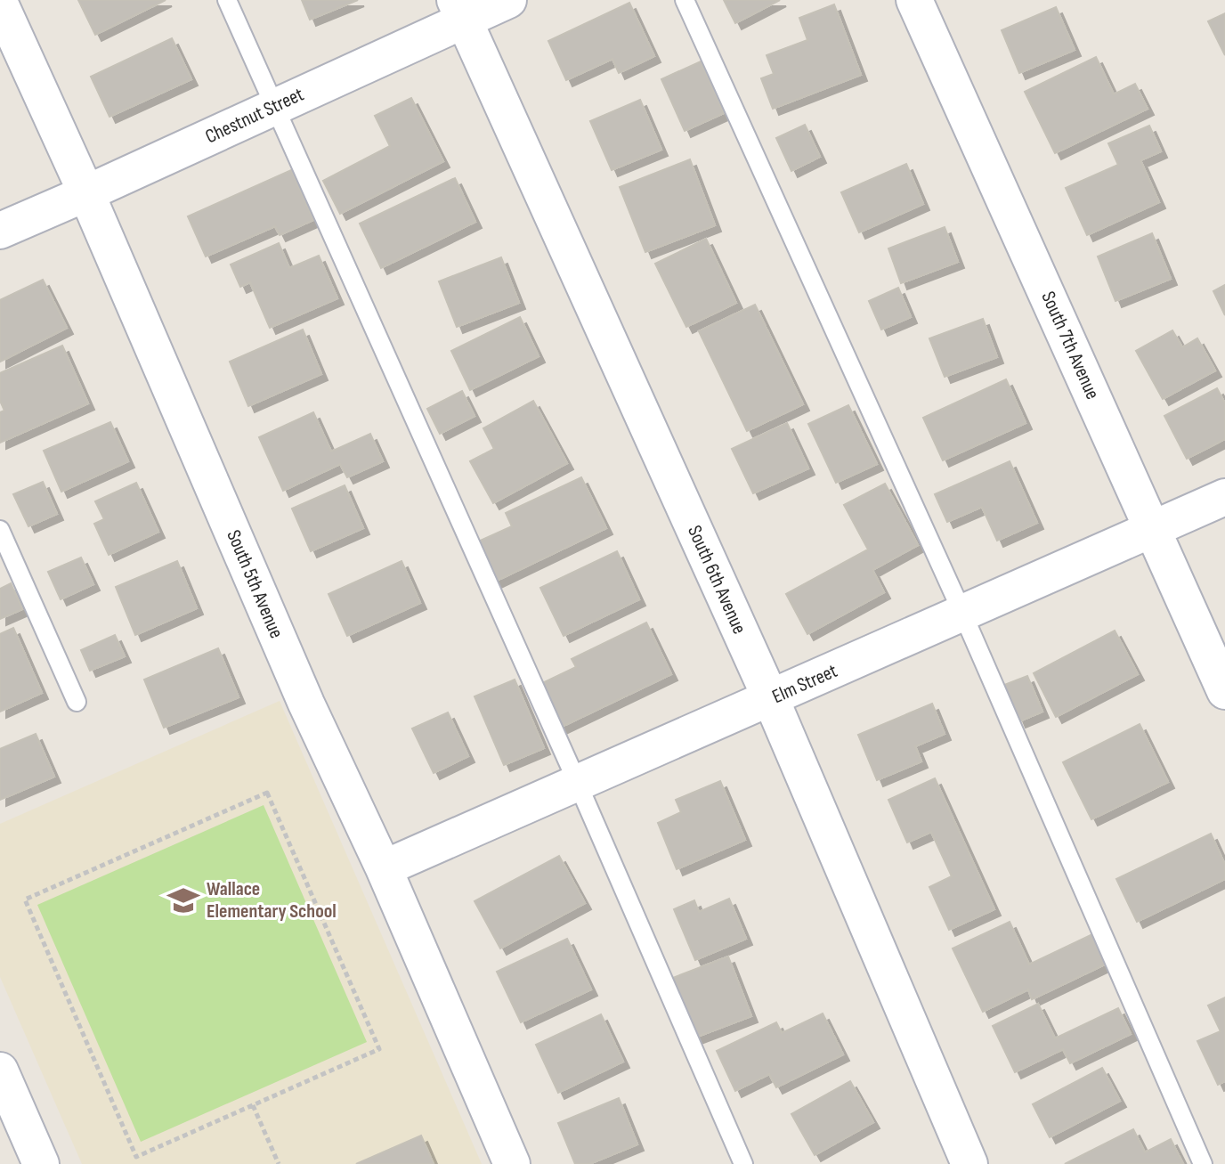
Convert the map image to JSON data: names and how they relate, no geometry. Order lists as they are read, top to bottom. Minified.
{"streets":{"street":["Chestnut Street","South 7th Avenue","South 6th Avenue","South 5th Avenue","Elm Street"]},"crossings":[["Chestnut Street","South 6th Avenue"],["Chestnut Street","South 5th Avenue"],["South 7th Avenue","Elm Street"],["South 6th Avenue","Elm Street"],["South 5th Avenue","Elm Street"]],"places":{"school or university":["Wallace Elementary School"]}}
